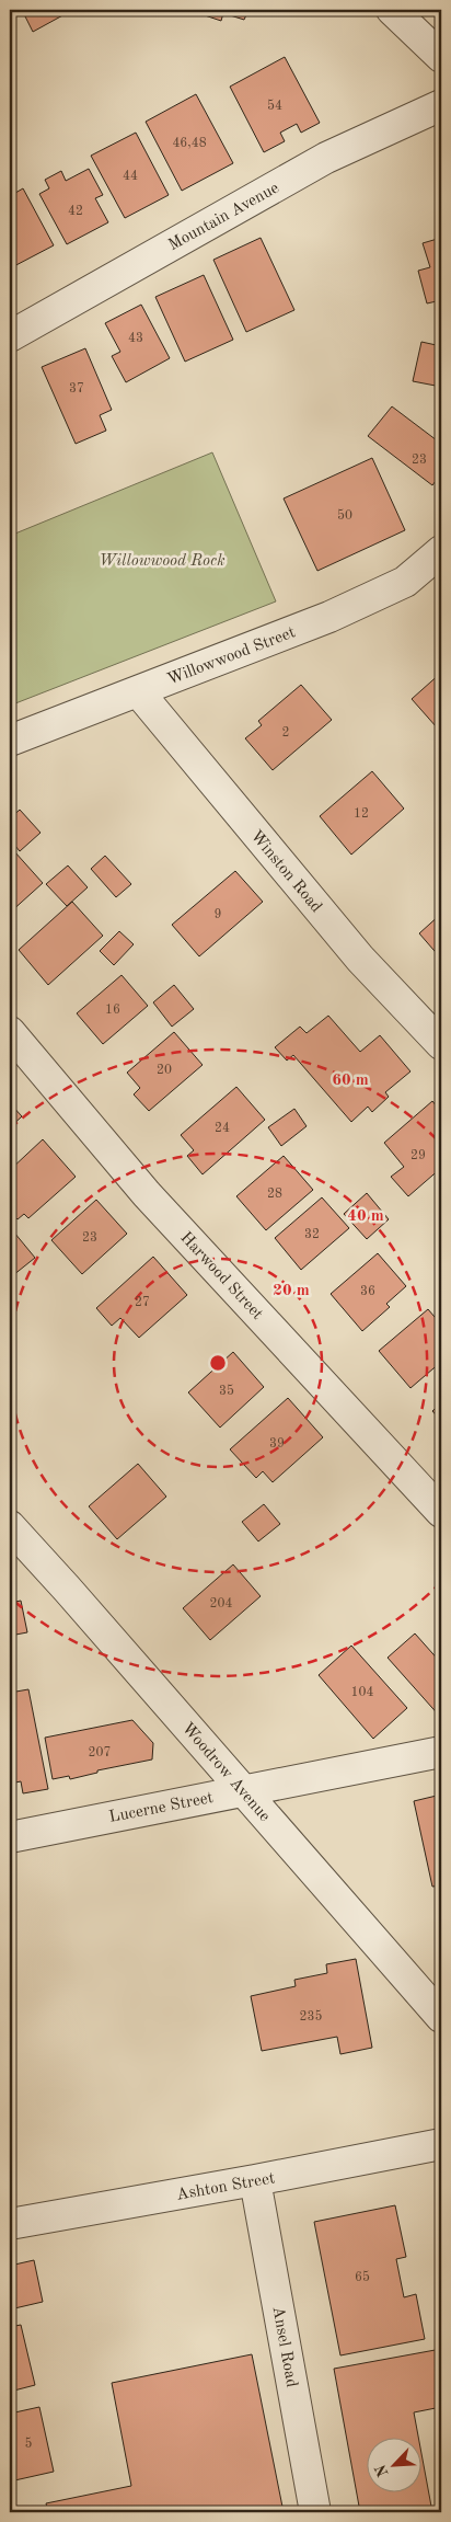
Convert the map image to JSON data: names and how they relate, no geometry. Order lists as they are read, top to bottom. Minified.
{"streets":{"street":["Mountain Avenue","Willowwood Street","Winston Road","Harwood Street","Woodrow Avenue","Lucerne Street","Ashton Street","Ansel Road"]},"crossings":[["Willowwood Street","Winston Road"],["Woodrow Avenue","Lucerne Street"],["Ashton Street","Ansel Road"]],"parks":["Willowwood Rock"],"house_numbers":["54","46,48","44","42","43","37","23","50","2","12","9","16","20","24","29","28","32","23","36","27","35","39","204","104","207","235","65","5"],"north":"bottom left","rings":["60 m","40 m","20 m"]}
